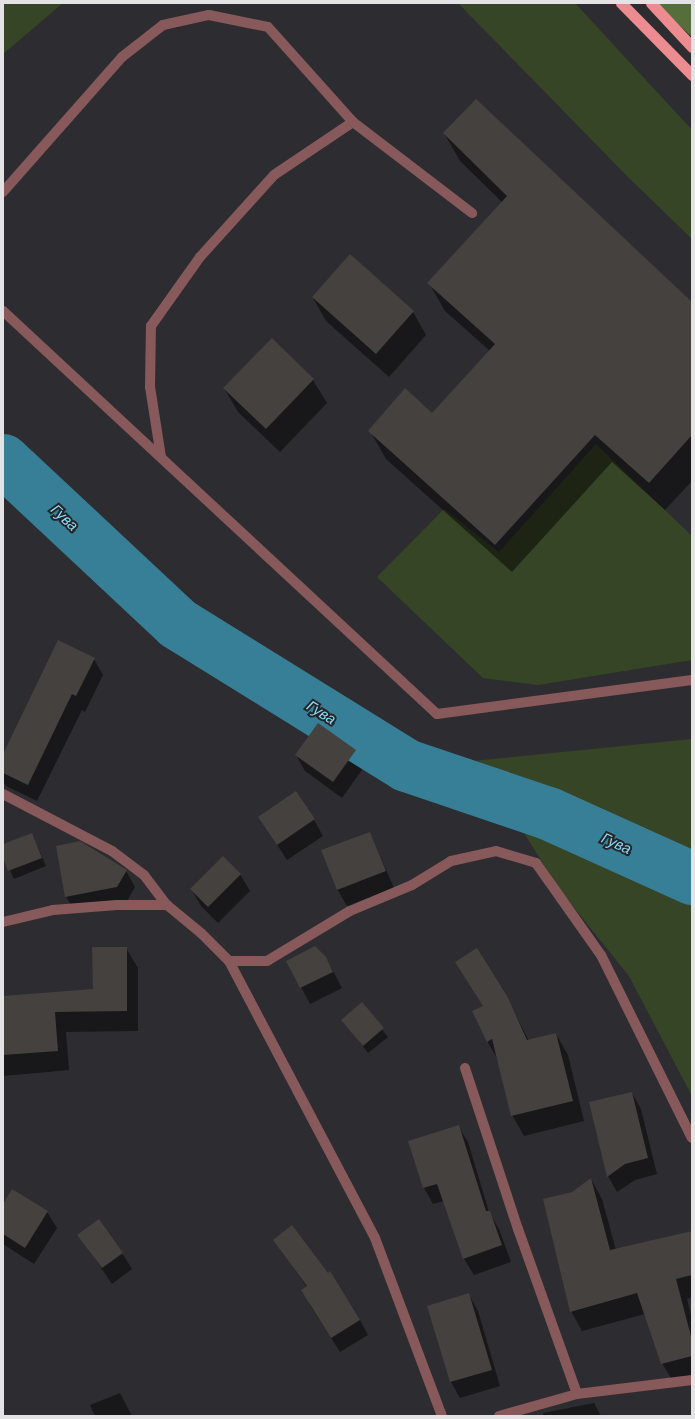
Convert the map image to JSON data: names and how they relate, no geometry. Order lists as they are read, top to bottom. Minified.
{"water":["Гува"]}
